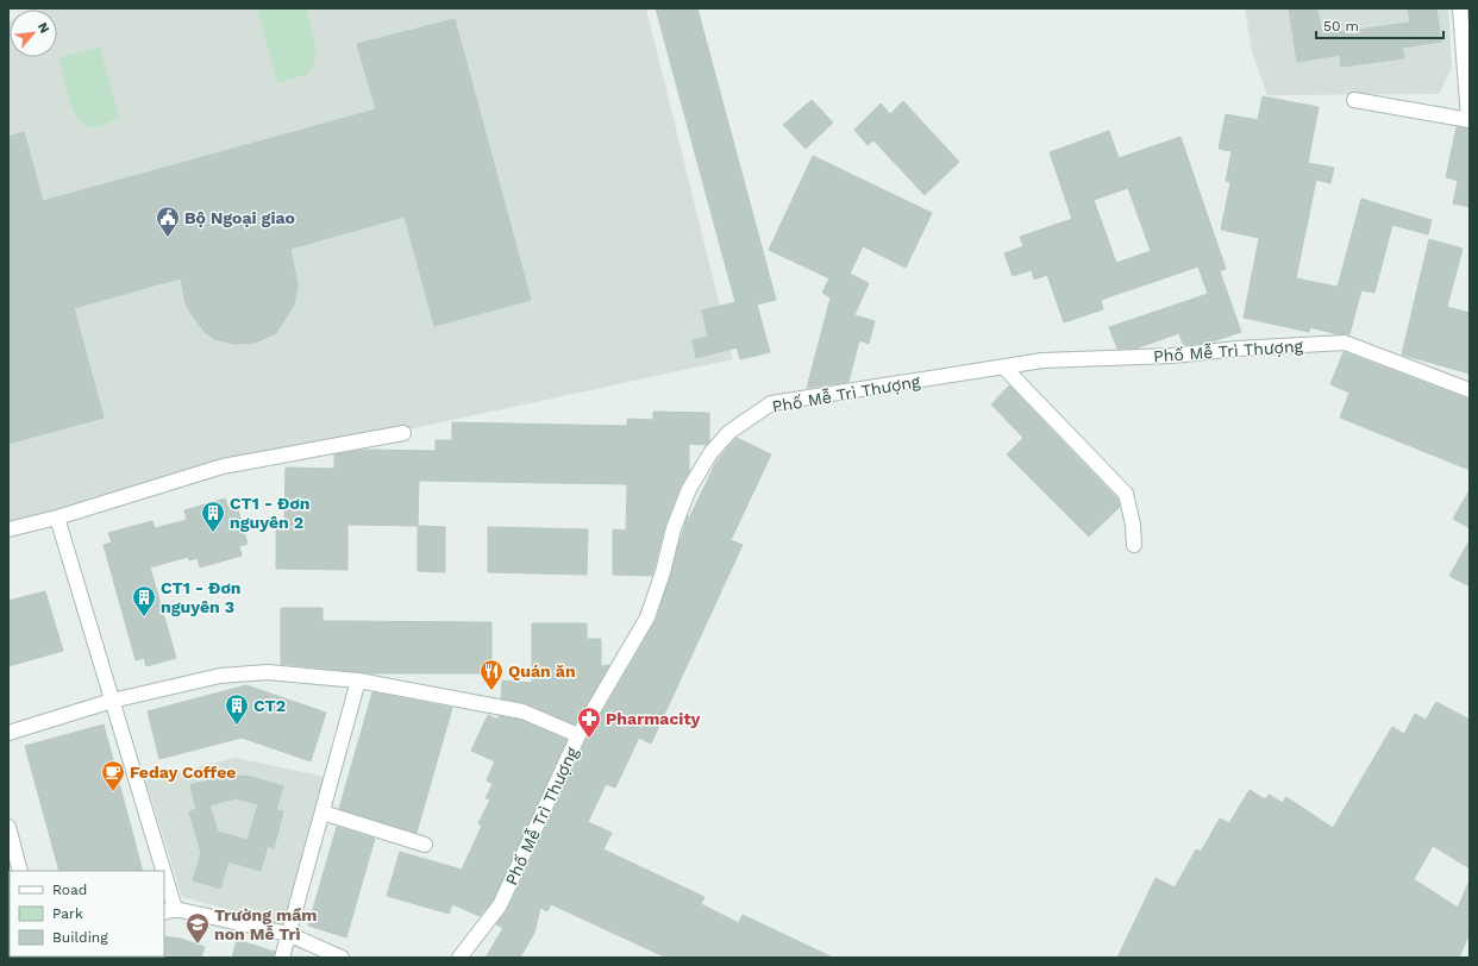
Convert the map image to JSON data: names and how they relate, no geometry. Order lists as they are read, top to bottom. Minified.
{"streets":{"street":["Phố Mễ Trì Thượng"]},"places":{"public building":["Bộ Ngoại giao"],"building":["CT1 - Đơn nguyên 2","CT1 - Đơn nguyên 3","CT2"],"restaurant":["Quán ăn"],"pharmacy":["Pharmacity"],"cafe":["Feday Coffee"],"school or university":["Trường mầm non Mễ Trì"]},"legend":["Road","Park","Building"],"scale_bar":"50 m","north":"top right"}
